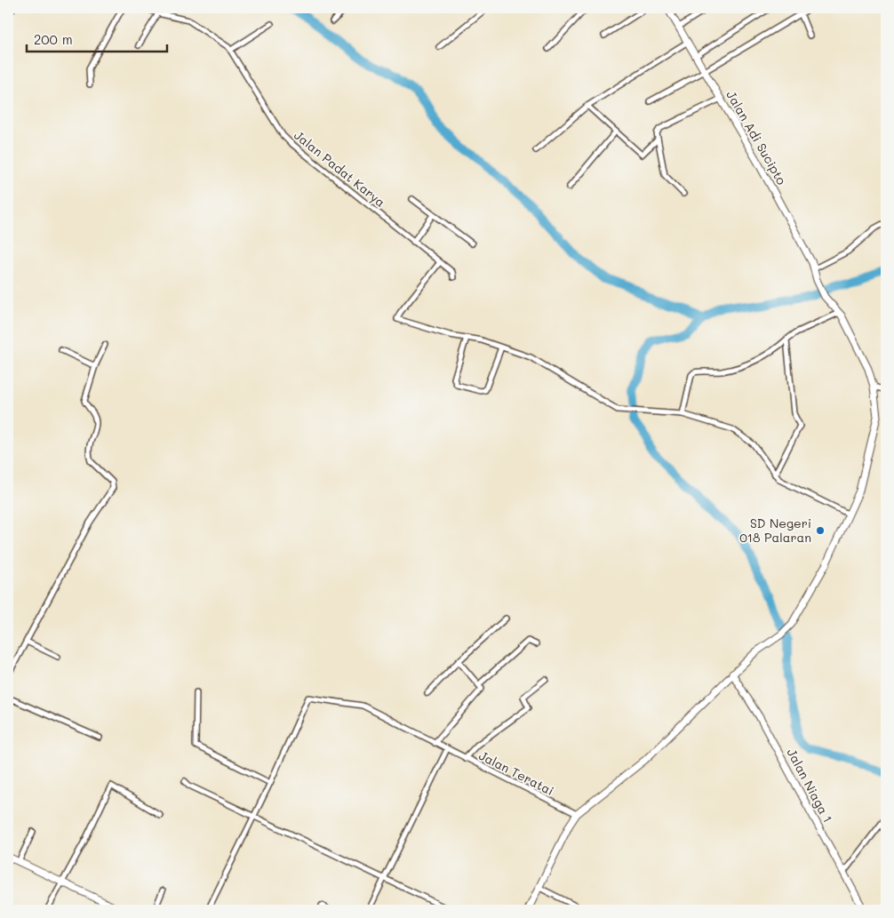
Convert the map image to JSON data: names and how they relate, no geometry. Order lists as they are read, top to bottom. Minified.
{"streets":{"street":["Jalan Adi Sucipto","Jalan Padat Karya","Jalan Teratai","Jalan Niaga 1"]},"crossings":[["Jalan Adi Sucipto","Jalan Teratai"],["Jalan Adi Sucipto","Jalan Niaga 1"]],"places":["SD Negeri 018 Palaran"],"scale_bar":"200 m"}
